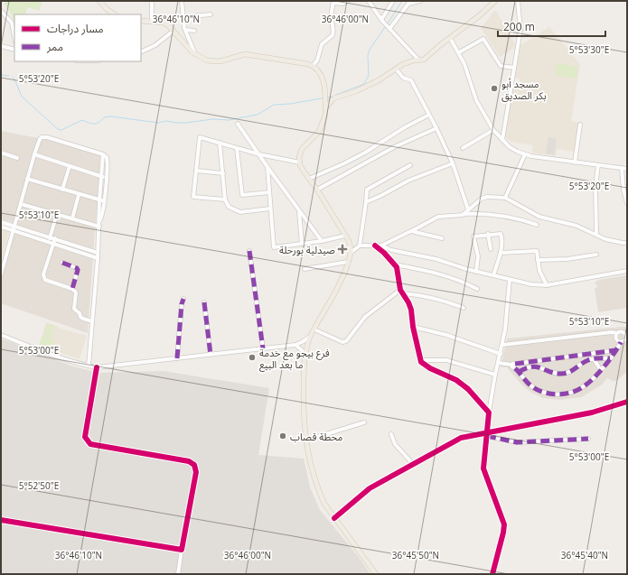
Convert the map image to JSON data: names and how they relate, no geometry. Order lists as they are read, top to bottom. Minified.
{"places":{"other":["مسجد أبو بكر الصديق","فرع بيجو مع خدمة ما بعد البيع","محطة قصاب"],"health":["صيدلية بورحلة"]},"legend":["مسار دراجات","ممر"],"scale_bar":"200 m","coordinates":["36°46'10\"N","36°46'00\"N","5°53'30\"E","5°53'20\"E","5°53'10\"E","5°53'00\"E","5°52'50\"E","36°45'50\"N","36°45'40\"N"]}
